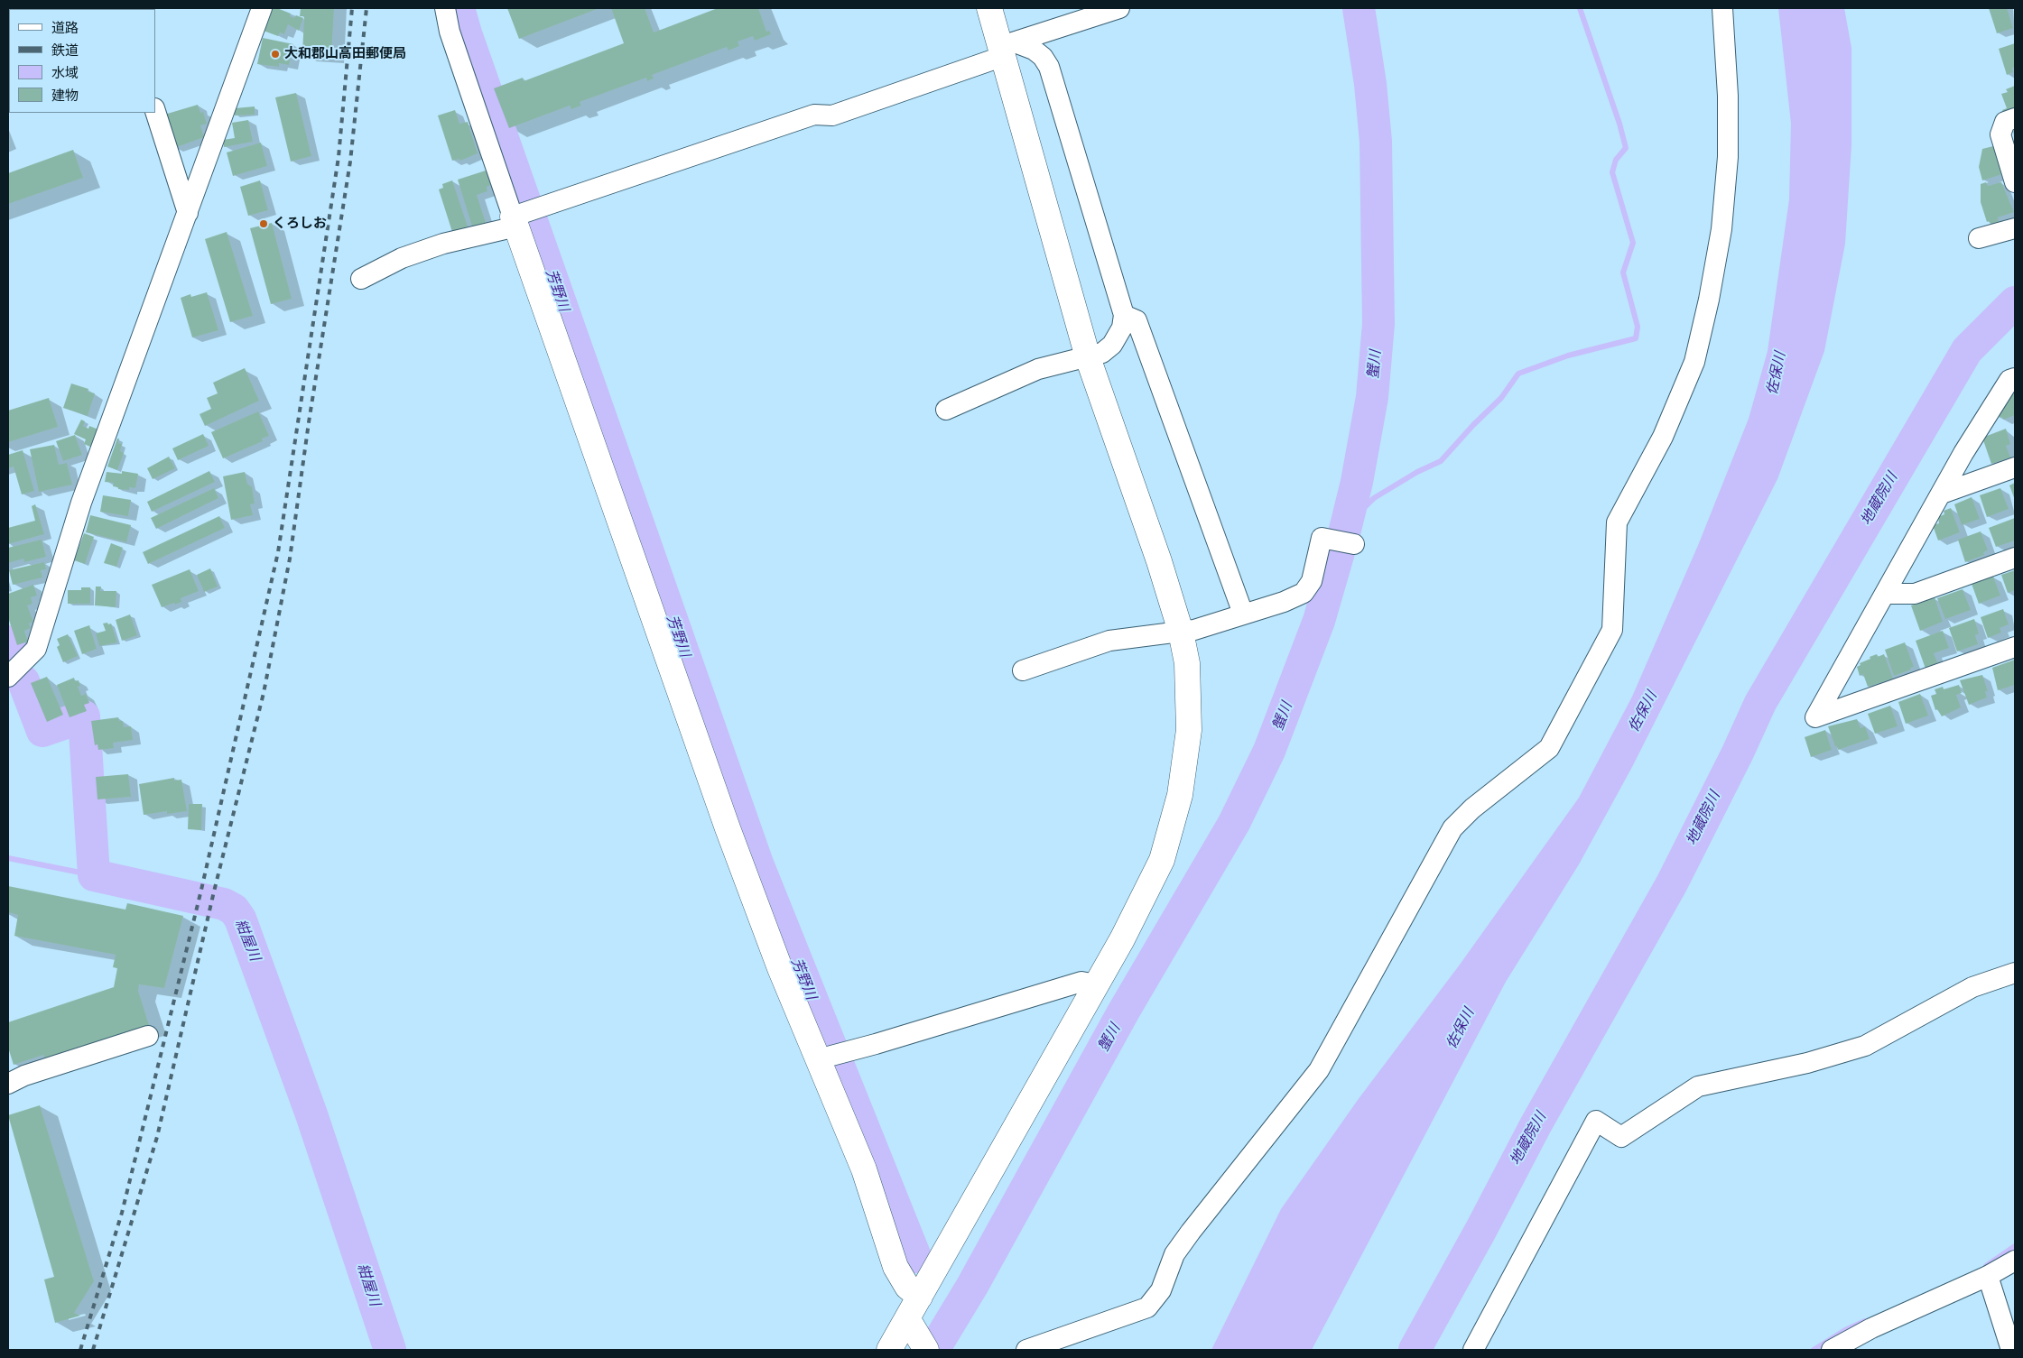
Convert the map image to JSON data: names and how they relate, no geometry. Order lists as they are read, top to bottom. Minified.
{"water":["芳野川","蟹川","佐保川","地蔵院川","紺屋川"],"places":["大和郡山高田郵便局","くろしお"],"legend":["道路","鉄道","水域","建物"]}
